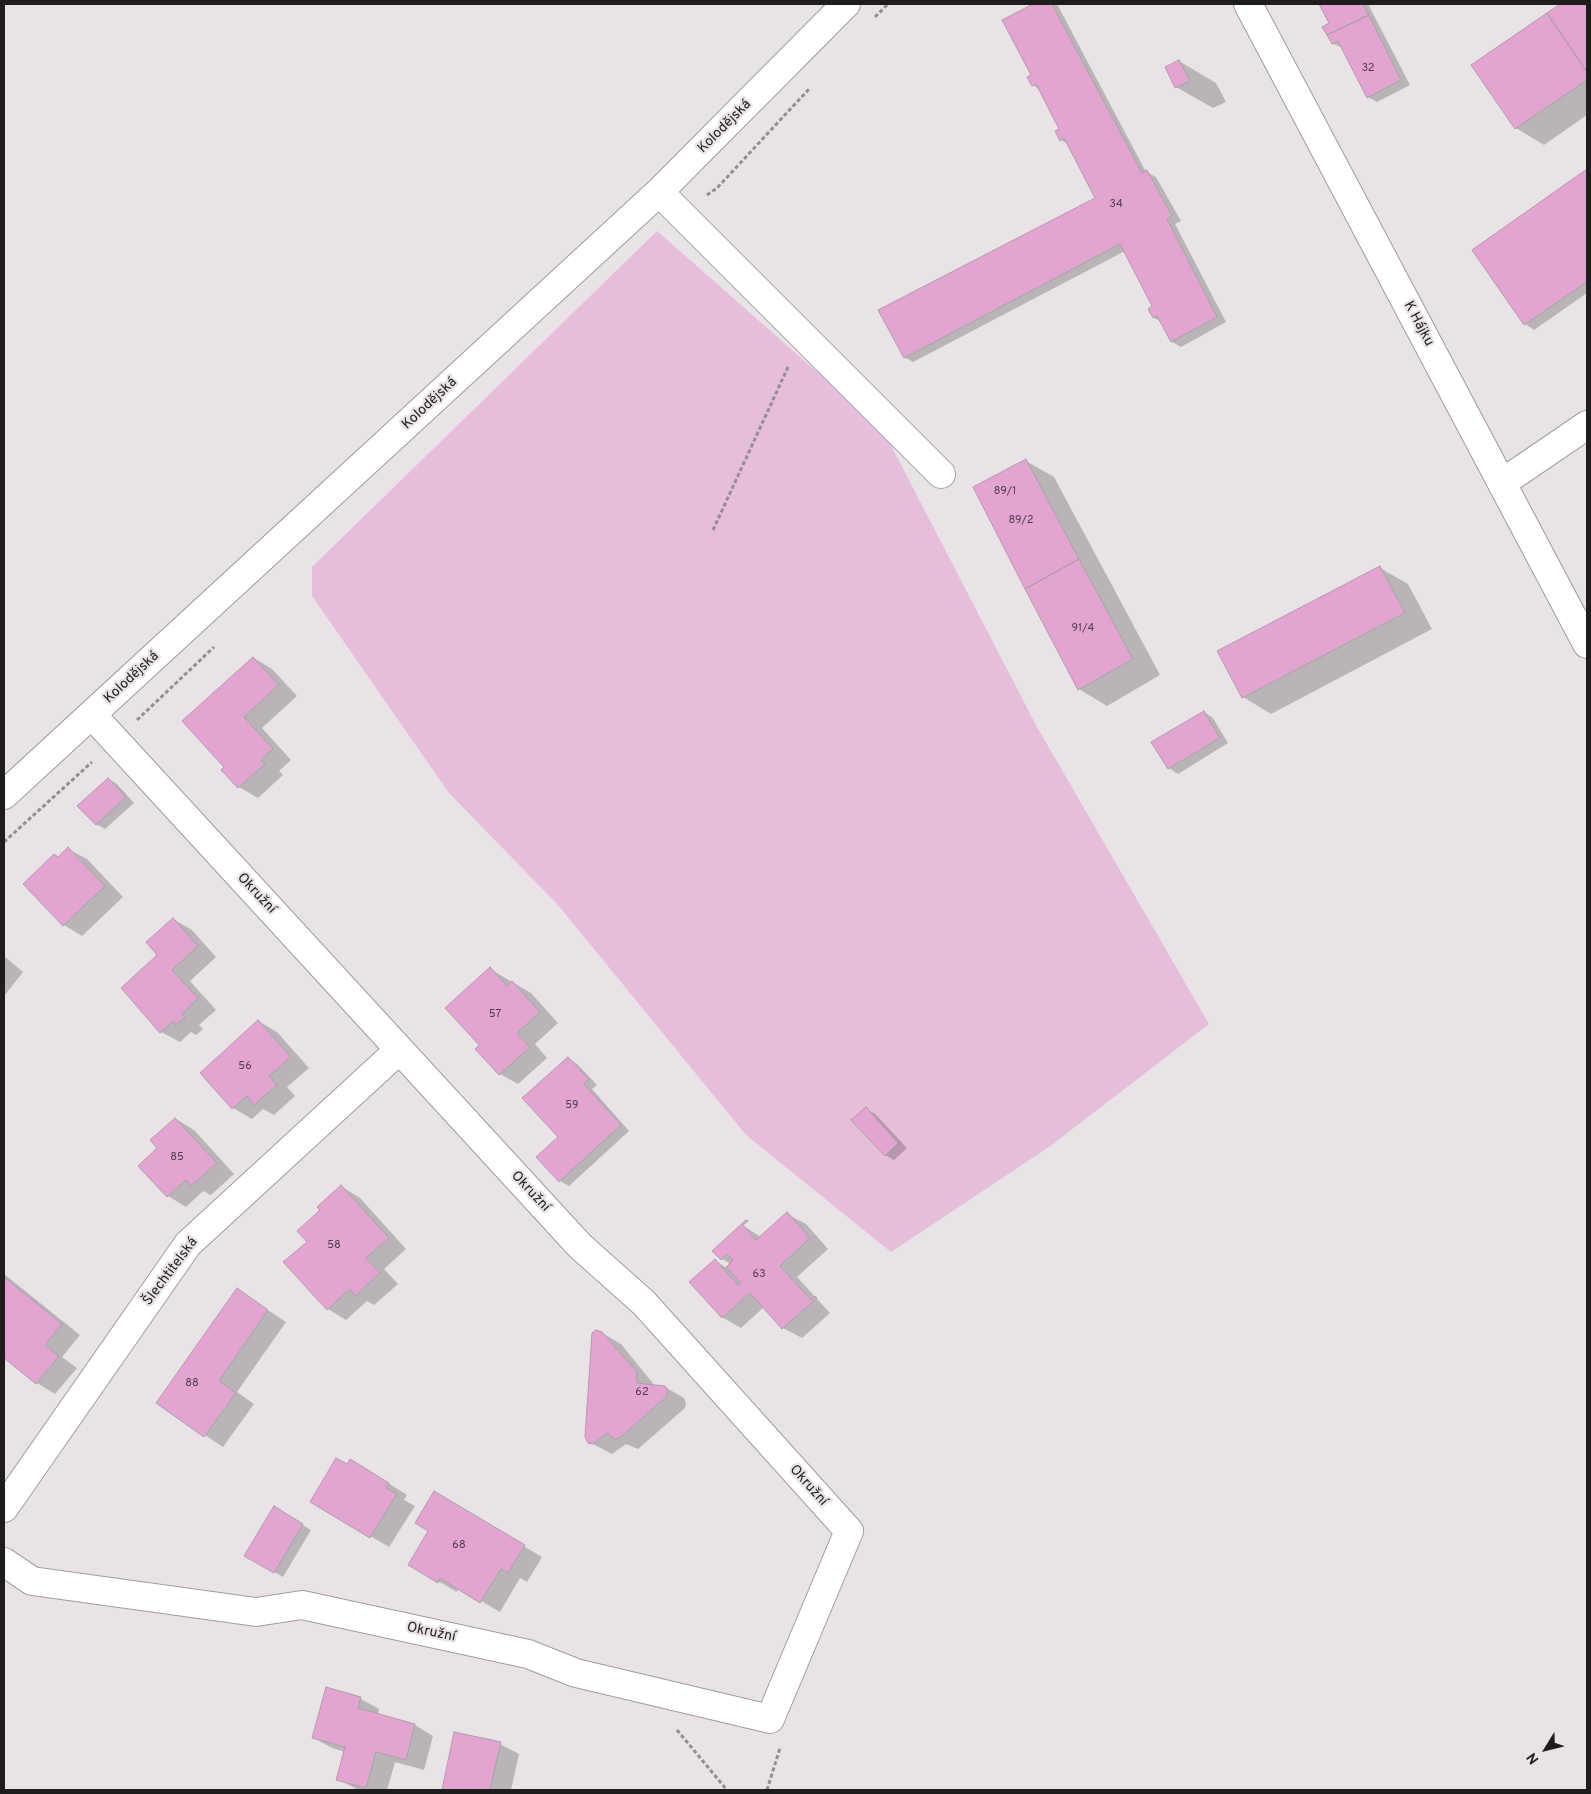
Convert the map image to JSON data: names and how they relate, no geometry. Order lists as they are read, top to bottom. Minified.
{"streets":{"street":["Kolodějská","K Hájku","Okružní","Šlechtitelská"]},"crossings":[["Kolodějská","Okružní"],["Okružní","Šlechtitelská"]],"house_numbers":["32","34","89/1","89/2","91/4","57","56","59","85","58","63","88","62","68"],"north":"bottom left"}
